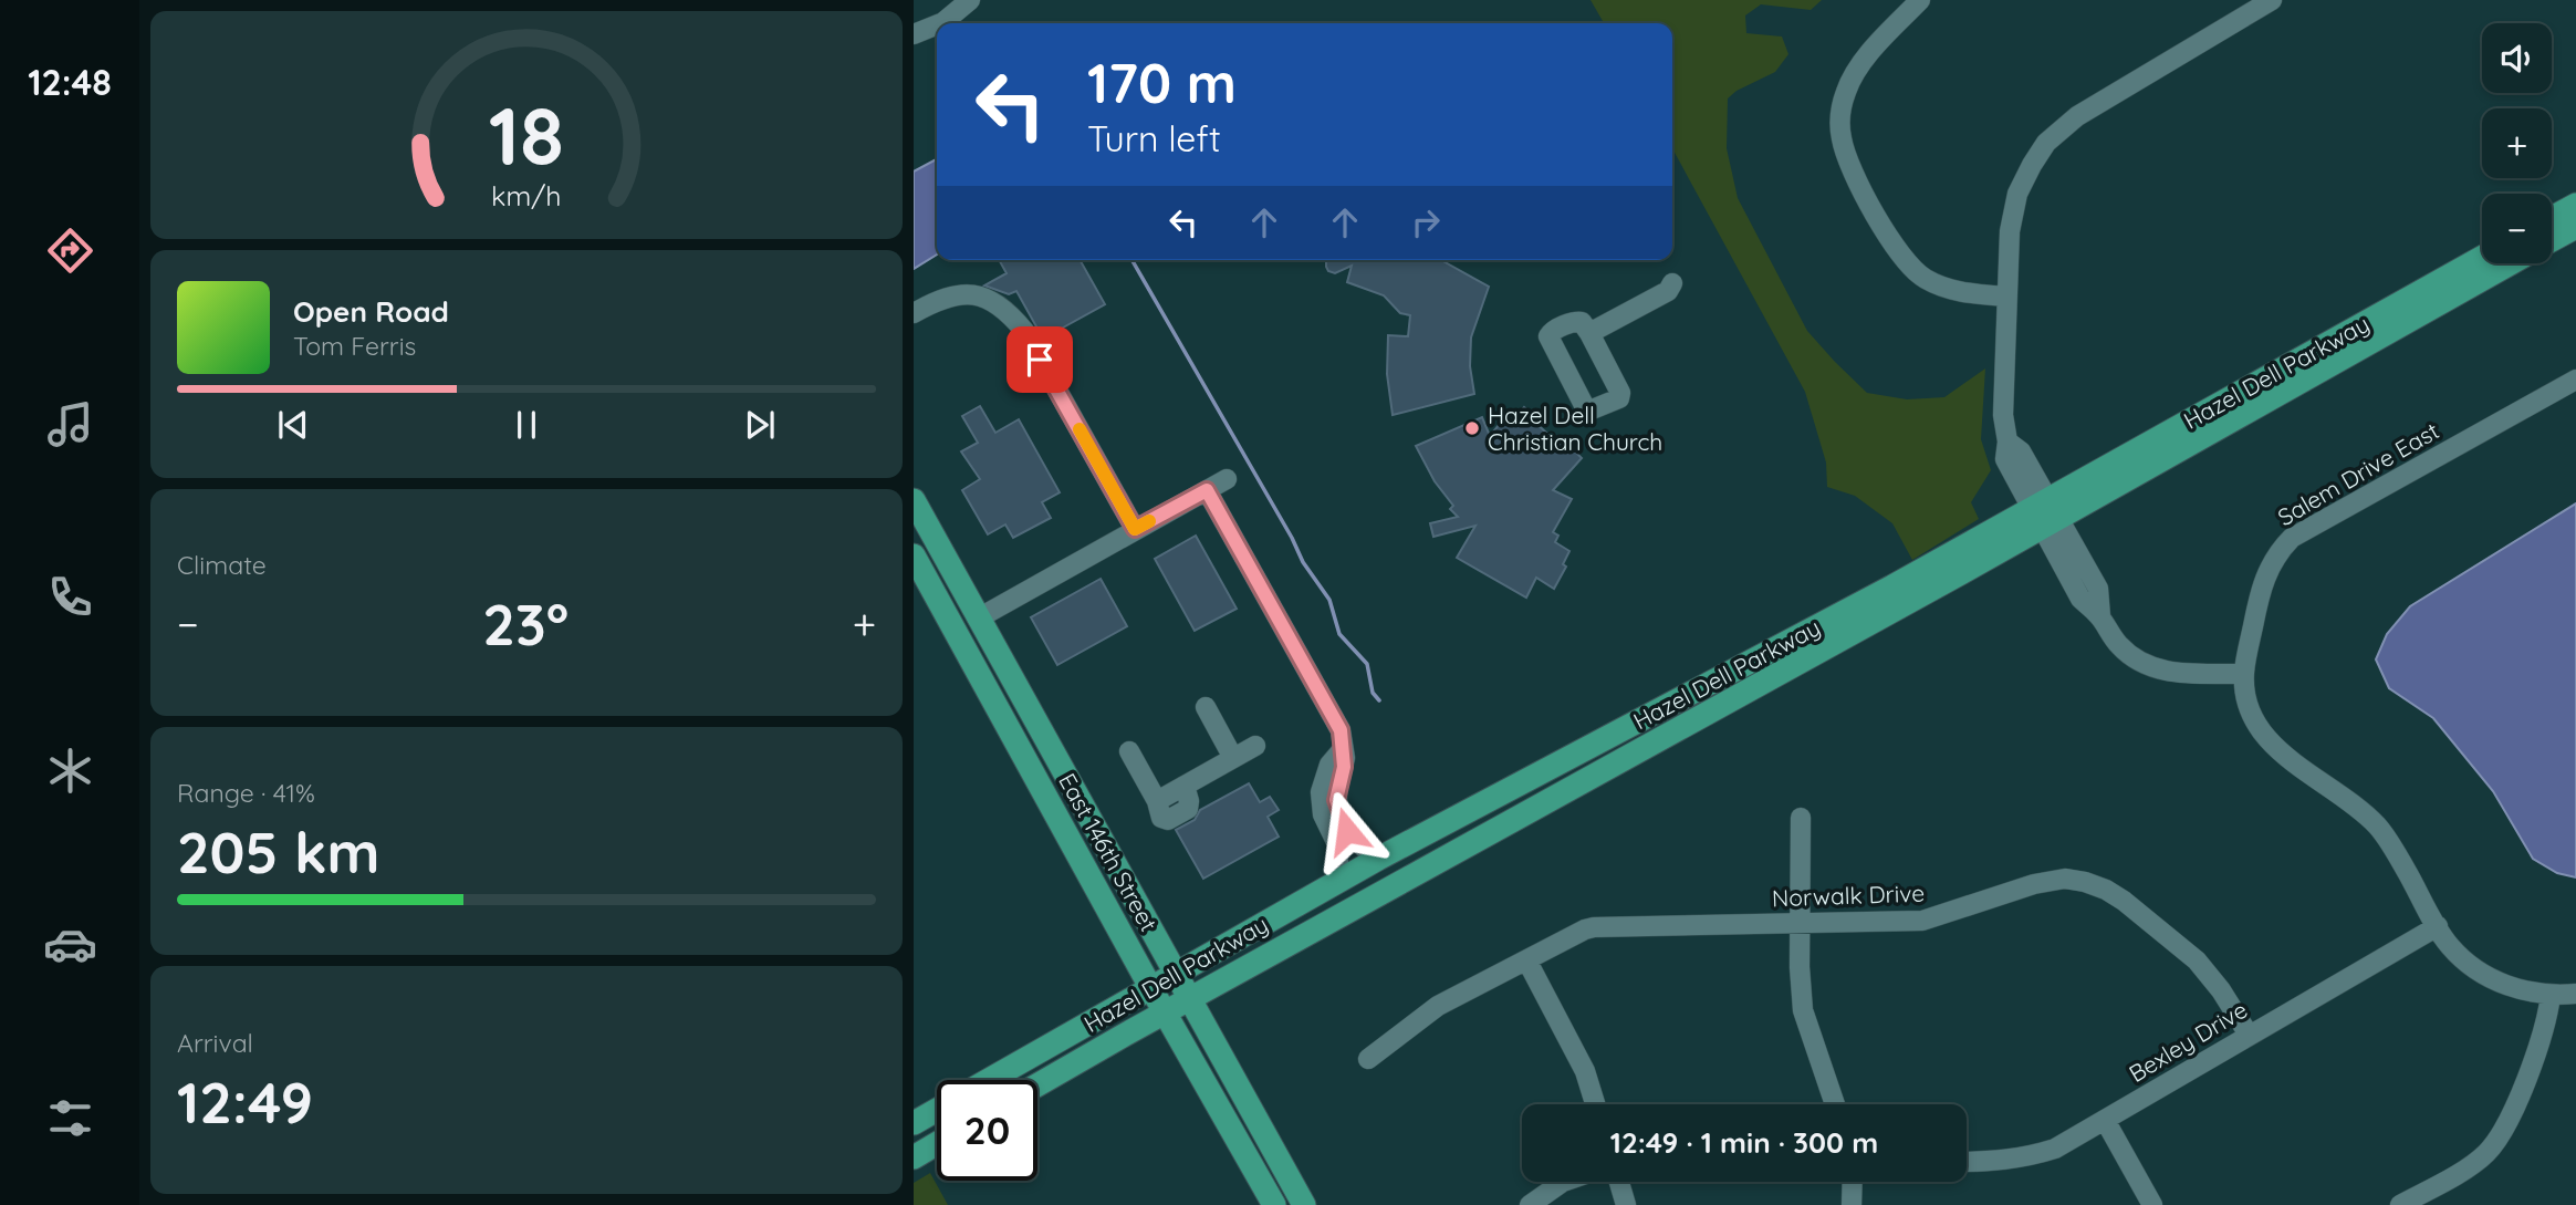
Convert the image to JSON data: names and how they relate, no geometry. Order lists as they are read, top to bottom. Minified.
{"streets":{"main road":["Hazel Dell Parkway","East 146th Street"],"street":["Salem Drive East","Norwalk Drive","Bexley Drive"]},"crossings":[["Hazel Dell Parkway","East 146th Street"],["Norwalk Drive","Bexley Drive"]],"places":["Hazel Dell Christian Church"],"page":{"tabs":"12:48","map_buttons":["+","−"],"turn":["170 m","Turn left"],"song":["Open Road","Tom Ferris"],"tile":["Climate",["Range · 41%","205 km"],["Arrival","12:49"]],"heat":["−","23°","+"],"limit":"20","trip":"12:49 · 1 min · 300 m","gauge":["18","km/h"]}}
